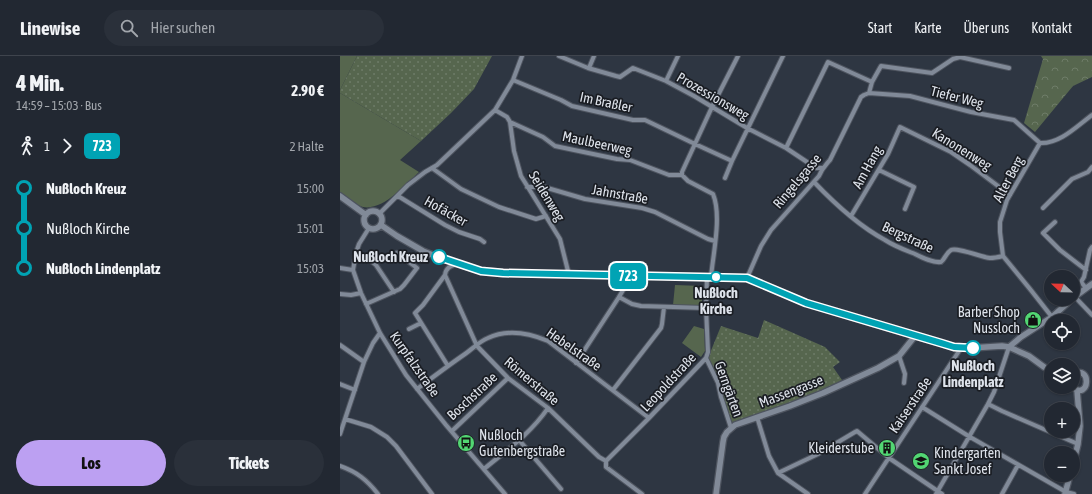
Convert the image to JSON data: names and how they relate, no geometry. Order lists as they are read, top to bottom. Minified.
{"streets":{"main road":["Massengasse"],"street":["Prozessionsweg","Tiefer Weg","Im Braßler","Maulbeerweg","Kanonenweg","Am Hang","Alter Berg","Ringelsgasse","Jahnstraße","Seidenweg","Hofäcker","Bergstraße","Hebelstraße","Kurpfalzstraße","Römerstraße","Leopoldstraße","Gerngärten","Boschstraße","Kaiserstraße"]},"crossings":[["Prozessionsweg","Ringelsgasse"],["Tiefer Weg","Alter Berg"],["Tiefer Weg","Ringelsgasse"],["Maulbeerweg","Seidenweg"],["Kanonenweg","Am Hang"],["Kanonenweg","Alter Berg"],["Am Hang","Bergstraße"],["Alter Berg","Bergstraße"],["Ringelsgasse","Bergstraße"],["Jahnstraße","Seidenweg"],["Hebelstraße","Kurpfalzstraße"],["Hebelstraße","Römerstraße"],["Hebelstraße","Leopoldstraße"],["Kurpfalzstraße","Boschstraße"],["Römerstraße","Leopoldstraße"],["Römerstraße","Boschstraße"],["Leopoldstraße","Gerngärten"],["Gerngärten","Massengasse"]],"places":{"other":["Nußloch Kreuz","Nußloch Kirche","Nußloch Lindenplatz"],"shop":["Barber Shop Nussloch"],"bus stop":["Nußloch Gutenbergstraße"],"building":["Kleiderstube"],"school or university":["Kindergarten Sankt Josef"]},"lines":["bus line 723"],"north":"left","page":{"header":"Linewise","search":"Hier suchen","nav":["Start","Karte","Über uns","Kontakt"],"heading":["4 Min.","14:59 – 15:03 · Bus","2.90 €"],"on_map":"723","legs":["1","723","2 Halte"],"list":[{"name":"Nußloch Kreuz","value":"15:00"},{"name":"Nußloch Kirche","value":"15:01"},{"name":"Nußloch Lindenplatz","value":"15:03"}],"map_buttons":["+","−"],"buttons":["Los","Tickets"]}}
